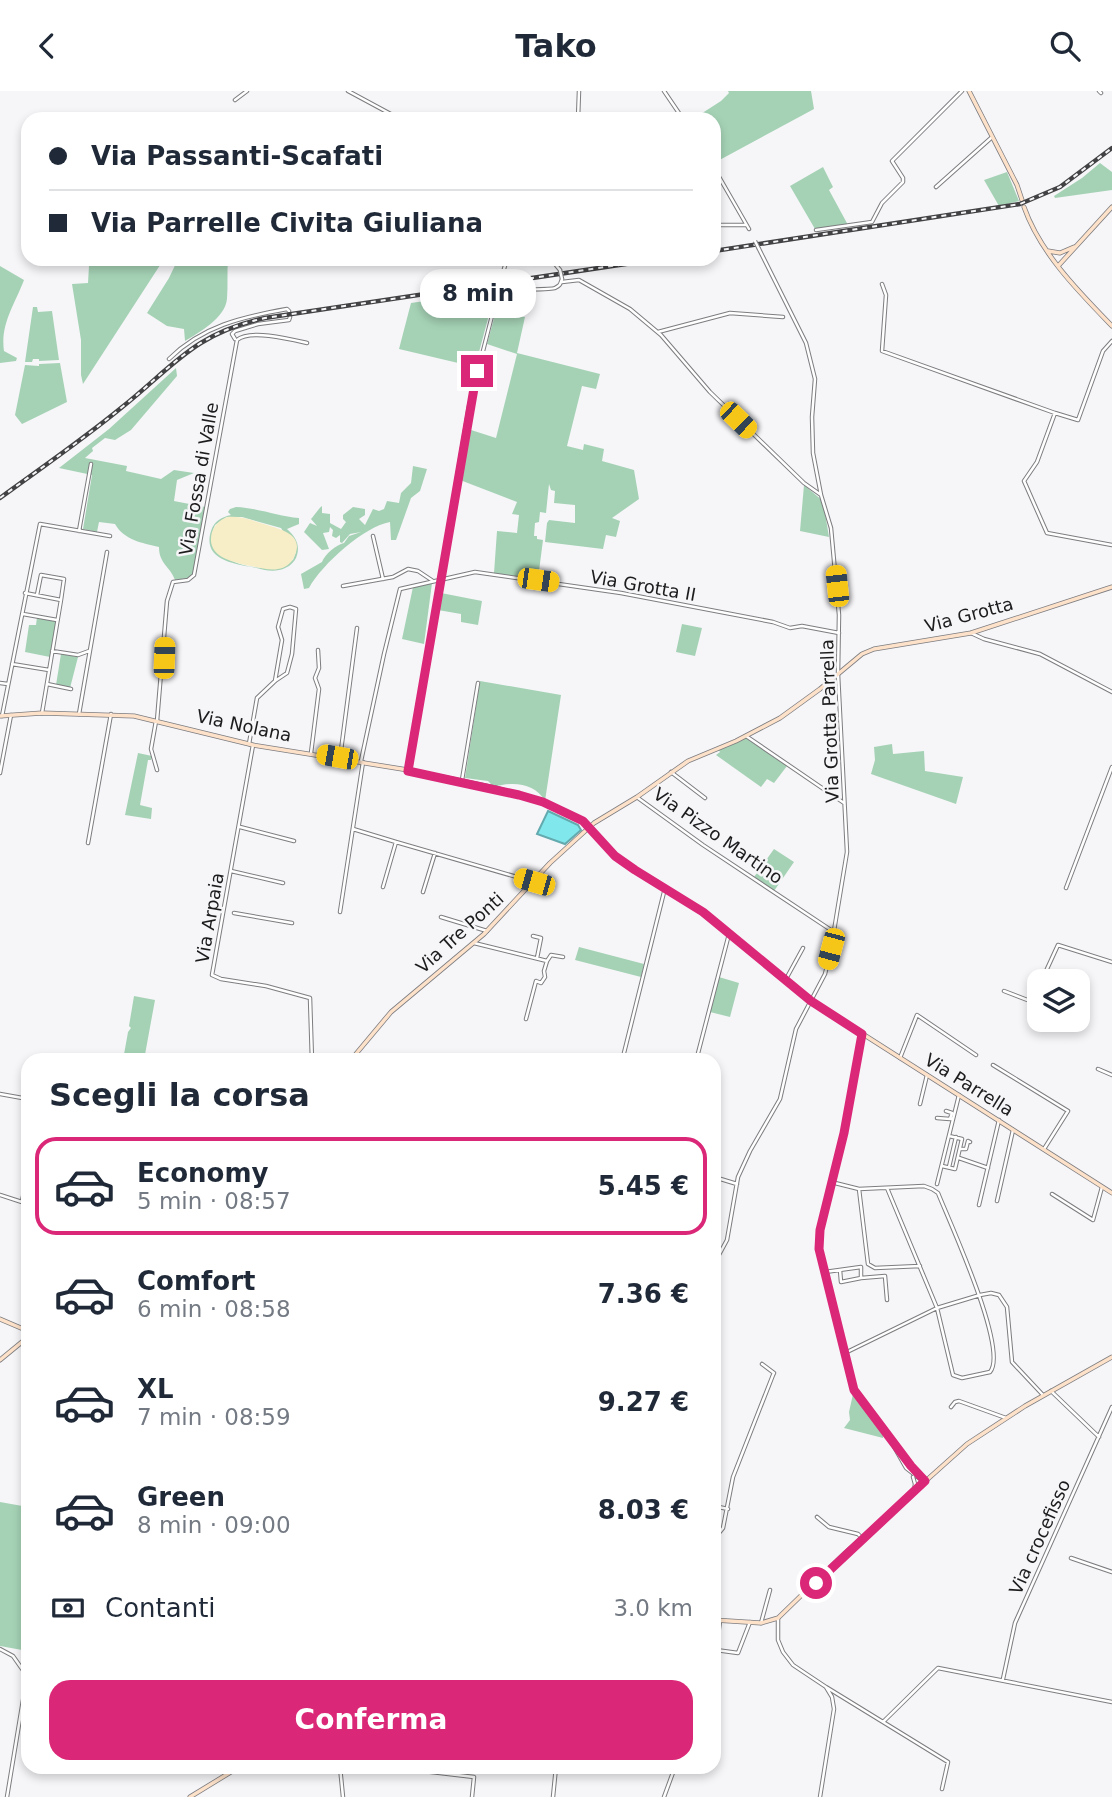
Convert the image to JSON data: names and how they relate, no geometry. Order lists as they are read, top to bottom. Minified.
{"streets":{"street":["Via Fossa di Valle","Via Grotta II","Via Grotta","Via Grotta Parrella","Via Nolana","Via Pizzo Martino","Via Arpaia","Via Tre Ponti","Via Parrella","Via crocefisso"]},"crossings":[["Via Fossa di Valle","Via Nolana"],["Via Grotta II","Via Grotta Parrella"],["Via Grotta II","Via Nolana"],["Via Grotta","Via Grotta Parrella"],["Via Grotta","Via Pizzo Martino"],["Via Grotta Parrella","Via Nolana"],["Via Grotta Parrella","Via Pizzo Martino"],["Via Grotta Parrella","Via Parrella"],["Via Nolana","Via Pizzo Martino"],["Via Nolana","Via Arpaia"],["Via Nolana","Via Tre Ponti"],["Via Nolana","Via Parrella"],["Via Pizzo Martino","Via Tre Ponti"]],"page":{"header":"Tako","banner":["Via Passanti-Scafati","Via Parrelle Civita Giuliana"],"bubble":"8 min","heading":"Scegli la corsa","list":[{"name":"Economy","note":"5 min · 08:57","value":"5.45 €"},{"name":"Comfort","note":"6 min · 08:58","value":"7.36 €"},{"name":"XL","note":"7 min · 08:59","value":"9.27 €"},{"name":"Green","note":"8 min · 09:00","value":"8.03 €"}],"pay":["Contanti","3.0 km"],"buttons":"Conferma"}}
